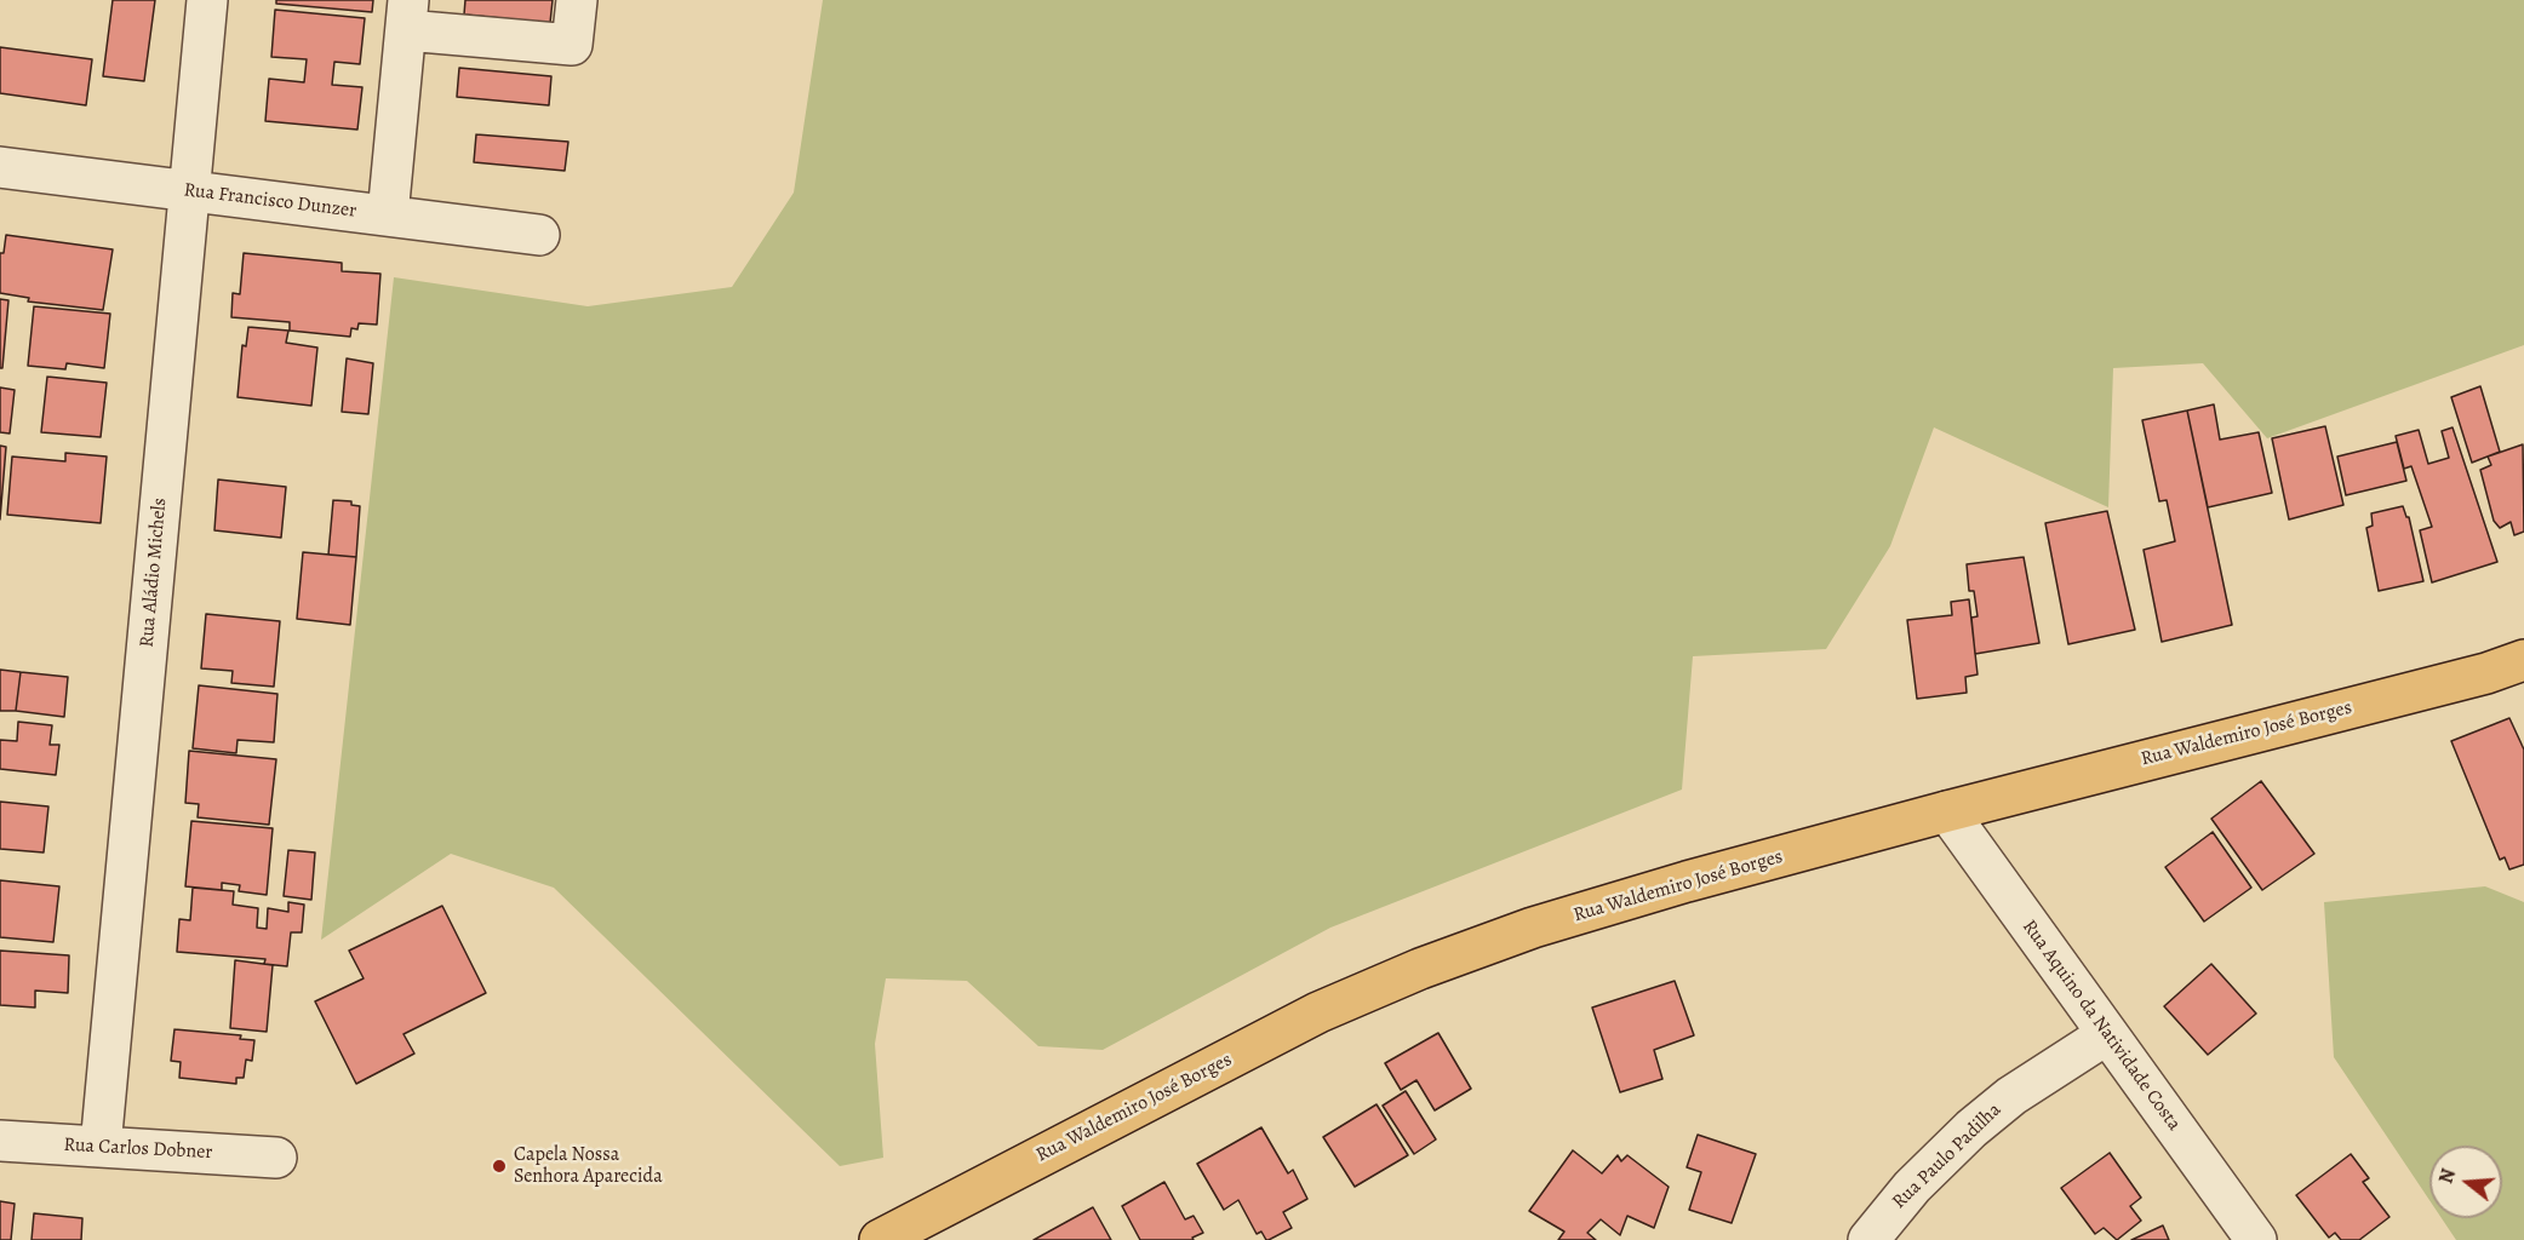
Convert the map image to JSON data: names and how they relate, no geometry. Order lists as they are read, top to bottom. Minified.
{"streets":{"main road":["Rua Waldemiro José Borges"],"street":["Rua Francisco Dunzer","Rua Aládio Michels","Rua Aquino da Natividade Costa","Rua Carlos Dobner","Rua Paulo Padilha"]},"crossings":[["Rua Francisco Dunzer","Rua Aládio Michels"],["Rua Aládio Michels","Rua Carlos Dobner"],["Rua Waldemiro José Borges","Rua Aquino da Natividade Costa"],["Rua Aquino da Natividade Costa","Rua Paulo Padilha"]],"places":["Capela Nossa Senhora Aparecida"],"north":"left"}
